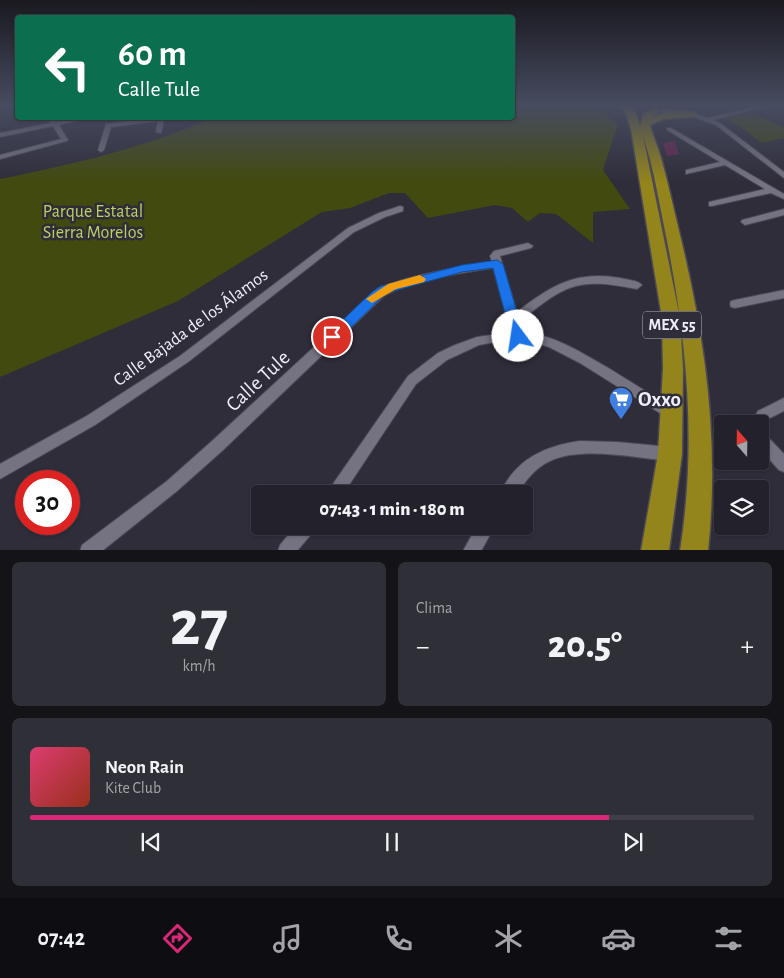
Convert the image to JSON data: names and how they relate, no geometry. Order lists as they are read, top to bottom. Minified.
{"streets":{"highway":["MEX 55"],"street":["Calle Bajada de los Álamos","Calle Tule"]},"parks":["Parque Estatal Sierra Morelos"],"places":{"supermarket":["Oxxo"]},"north":"top","page":{"turn":["60 m","Calle Tule"],"limit":"30","trip":"07:43 · 1 min · 180 m","tile":[["27","km/h"],"Clima"],"heat":["−","20.5°","+"],"song":["Neon Rain","Kite Club"],"tabs":"07:42"}}
